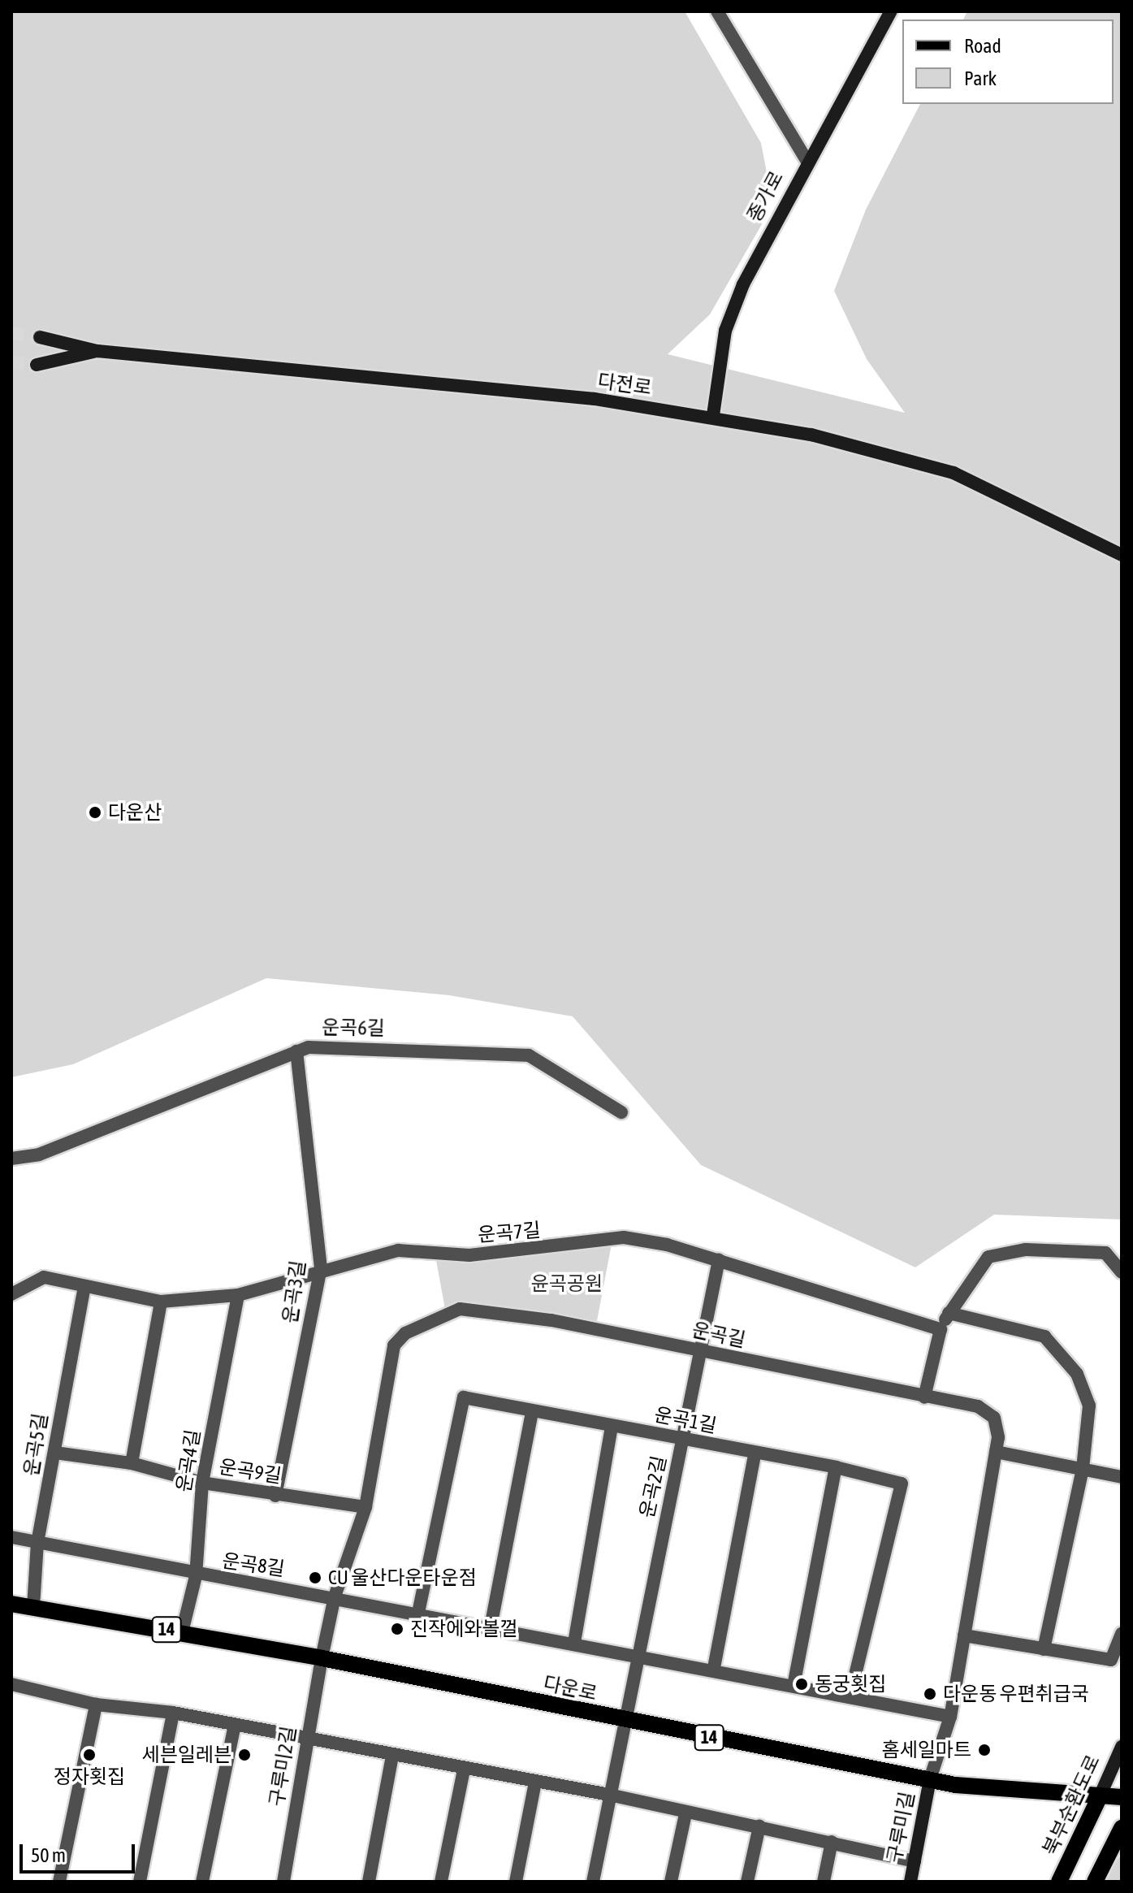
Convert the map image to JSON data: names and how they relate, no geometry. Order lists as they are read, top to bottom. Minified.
{"streets":{"main road":["종가로","다전로","14","다운로","북부순환도로","구루미길"],"street":["운곡6길","운곡7길","운곡3길","운곡길","운곡1길","운곡5길","운곡4길","운곡9길","운곡2길","운곡8길","구루미2길"]},"crossings":[["종가로","다전로"],["운곡6길","운곡3길"],["운곡7길","운곡3길"],["운곡7길","운곡5길"],["운곡7길","운곡4길"],["운곡7길","운곡2길"],["운곡3길","운곡9길"],["운곡길","운곡9길"],["운곡길","운곡2길"],["운곡길","운곡8길"],["운곡길","다운로"],["운곡길","구루미2길"],["운곡길","구루미길"],["운곡1길","운곡2길"],["운곡1길","운곡8길"],["운곡5길","운곡9길"],["운곡5길","운곡8길"],["운곡5길","다운로"],["운곡4길","운곡9길"],["운곡4길","운곡8길"],["운곡4길","다운로"],["운곡2길","운곡8길"],["운곡2길","다운로"],["다운로","구루미2길"],["다운로","북부순환도로"],["다운로","구루미길"]],"parks":["윤곡공원"],"places":["다운산","CU 울산다운타운점","진작에와볼껄","동궁횟집","다운동 우편취급국","홈세일마트","정자횟집","세븐일레븐"],"legend":["Road","Park"],"scale_bar":"50 m"}
